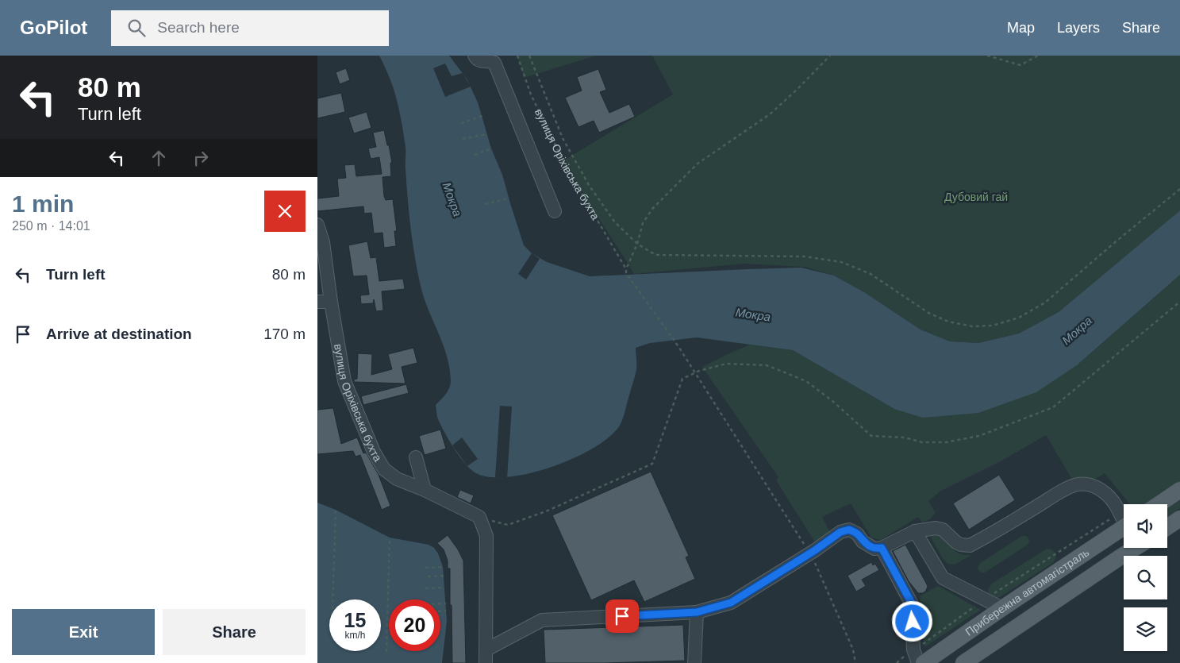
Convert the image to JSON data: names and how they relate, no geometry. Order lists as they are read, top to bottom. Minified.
{"streets":{"main road":["Прибережна автомагістраль"],"street":["вулиця Оріхівська бухта"]},"water":["Мокра"],"parks":["Дубовий гай"],"page":{"header":"GoPilot","search":"Search here","nav":["Map","Layers","Share"],"turn":["80 m","Turn left"],"heading":["1 min","250 m · 14:01"],"list":[{"name":"Turn left","value":"80 m"},{"name":"Arrive at destination","value":"170 m"}],"speed":"15 km/h","limit":"20","buttons":["Exit","Share"]}}
